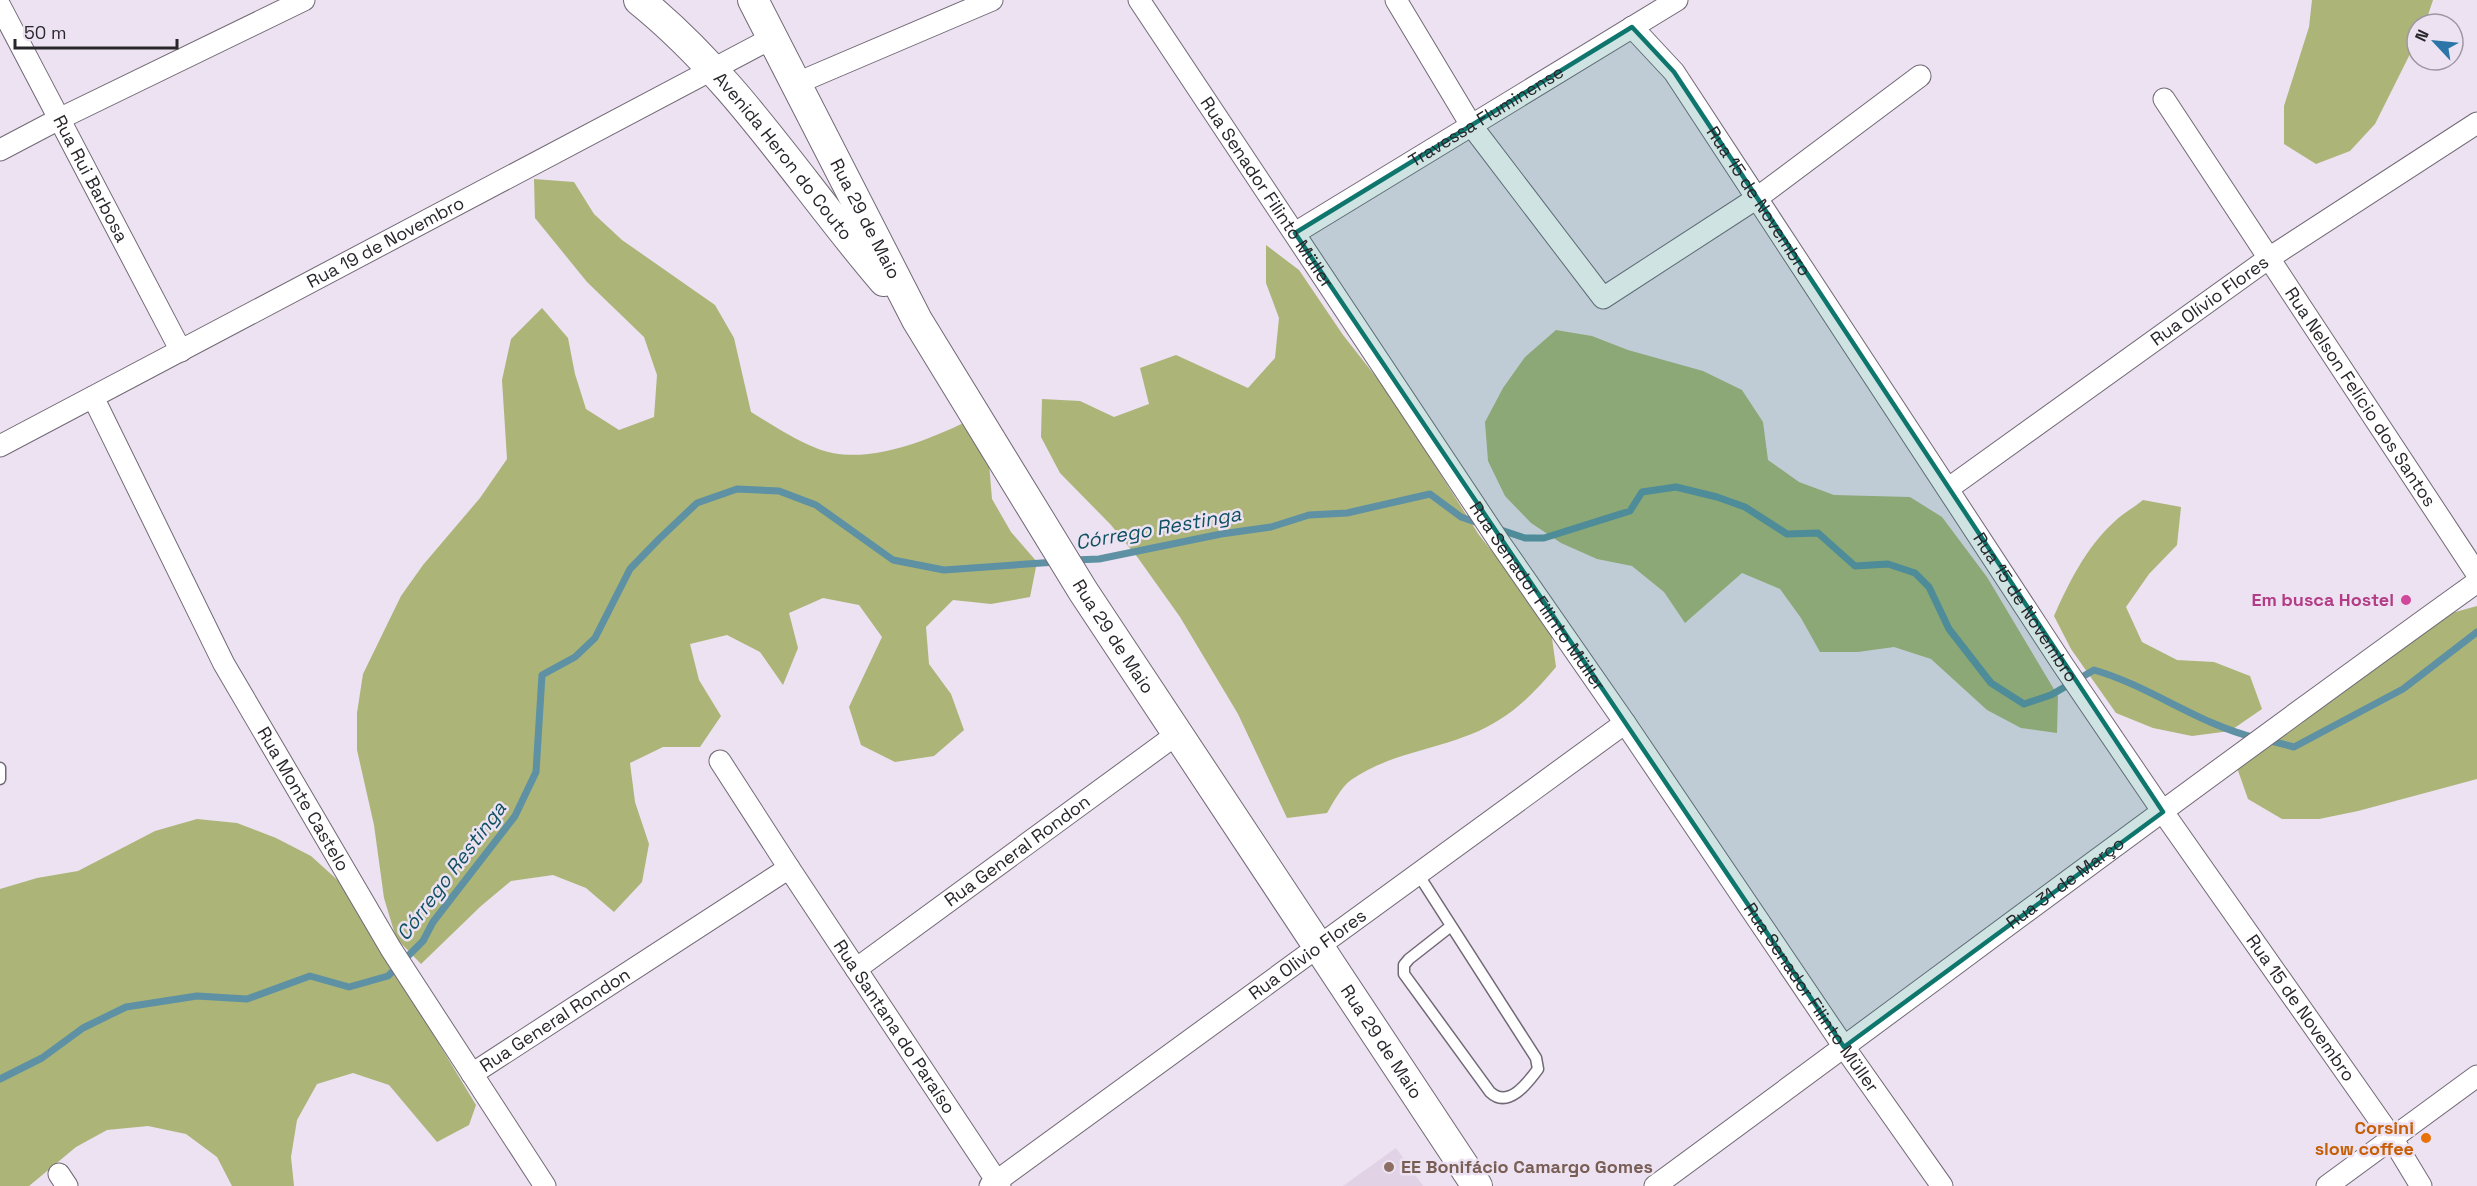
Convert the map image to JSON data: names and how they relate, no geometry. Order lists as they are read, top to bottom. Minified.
{"streets":{"main road":["Avenida Heron do Couto","Rua 29 de Maio"],"street":["Travessa Fluminense","Rua Rui Barbosa","Rua Senador Filinto Müller","Rua 15 de Novembro","Rua 19 de Novembro","Rua Olívio Flores","Rua Nelson Felício dos Santos","Rua Monte Castelo","Rua General Rondon","Rua 31 de Março","Rua Olivio Flores","Rua Santana do Paraíso"]},"crossings":[["Travessa Fluminense","Rua Senador Filinto Müller"],["Travessa Fluminense","Rua 15 de Novembro"],["Avenida Heron do Couto","Rua 29 de Maio"],["Avenida Heron do Couto","Rua 19 de Novembro"],["Rua Rui Barbosa","Rua 19 de Novembro"],["Rua Senador Filinto Müller","Rua 31 de Março"],["Rua Senador Filinto Müller","Rua Olivio Flores"],["Rua 15 de Novembro","Rua Olívio Flores"],["Rua 15 de Novembro","Rua 31 de Março"],["Rua 29 de Maio","Rua 19 de Novembro"],["Rua 29 de Maio","Rua General Rondon"],["Rua 29 de Maio","Rua Olivio Flores"],["Rua 19 de Novembro","Rua Monte Castelo"],["Rua Olívio Flores","Rua Nelson Felício dos Santos"],["Rua Monte Castelo","Rua General Rondon"],["Rua General Rondon","Rua Santana do Paraíso"],["Rua Olivio Flores","Rua Santana do Paraíso"]],"water":["Córrego Restinga"],"places":["Em busca Hostel","Corsini slow coffee","EE Bonifácio Camargo Gomes"],"scale_bar":"50 m","north":"top left"}
